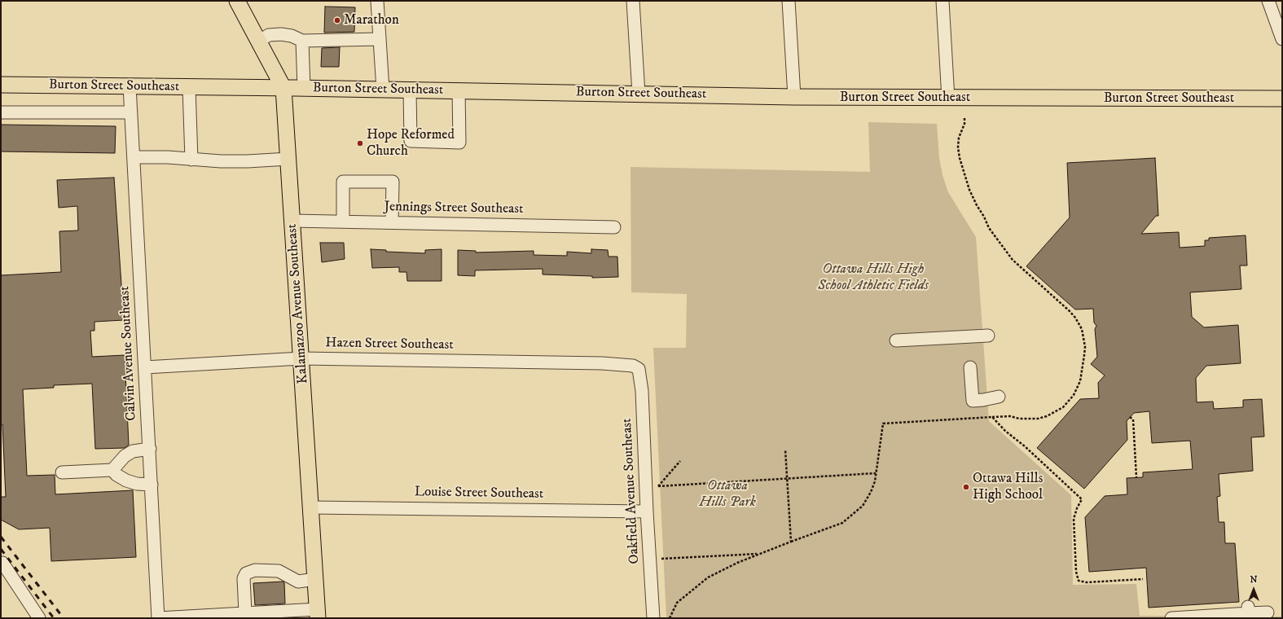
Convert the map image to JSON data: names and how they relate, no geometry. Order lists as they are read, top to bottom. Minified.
{"streets":{"main road":["Burton Street Southeast","Kalamazoo Avenue Southeast"],"street":["Jennings Street Southeast","Hazen Street Southeast","Calvin Avenue Southeast","Oakfield Avenue Southeast","Louise Street Southeast"]},"crossings":[["Burton Street Southeast","Kalamazoo Avenue Southeast"],["Burton Street Southeast","Calvin Avenue Southeast"],["Jennings Street Southeast","Kalamazoo Avenue Southeast"],["Kalamazoo Avenue Southeast","Hazen Street Southeast"],["Kalamazoo Avenue Southeast","Louise Street Southeast"],["Hazen Street Southeast","Calvin Avenue Southeast"],["Hazen Street Southeast","Oakfield Avenue Southeast"],["Oakfield Avenue Southeast","Louise Street Southeast"]],"parks":["Ottawa Hills High School Athletic Fields","Ottawa Hills Park"],"places":["Marathon","Hope Reformed Church","Ottawa Hills High School"],"north":"top"}
